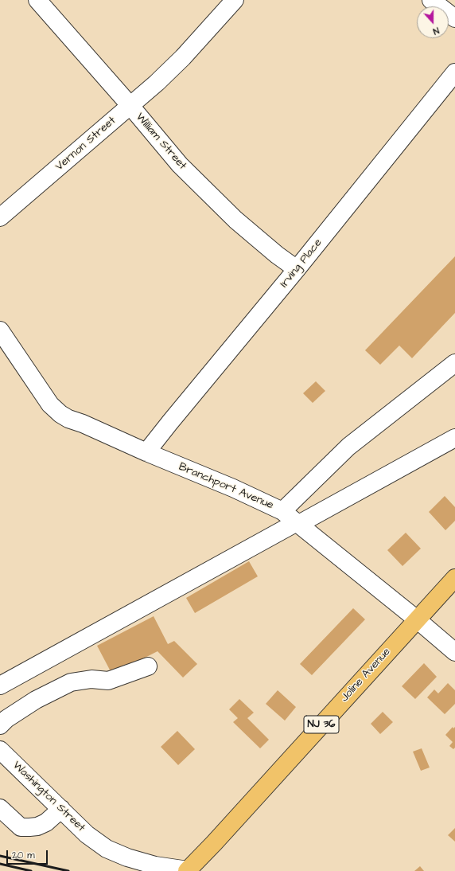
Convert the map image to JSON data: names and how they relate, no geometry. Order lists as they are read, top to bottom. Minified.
{"streets":{"main road":["Joline Avenue","NJ 36"],"street":["William Street","Vernon Street","Irving Place","Branchport Avenue","Washington Street"]},"crossings":[["William Street","Vernon Street"],["William Street","Irving Place"],["Irving Place","Branchport Avenue"],["Branchport Avenue","Joline Avenue"],["Joline Avenue","Washington Street"]],"scale_bar":"20 m","north":"bottom"}
